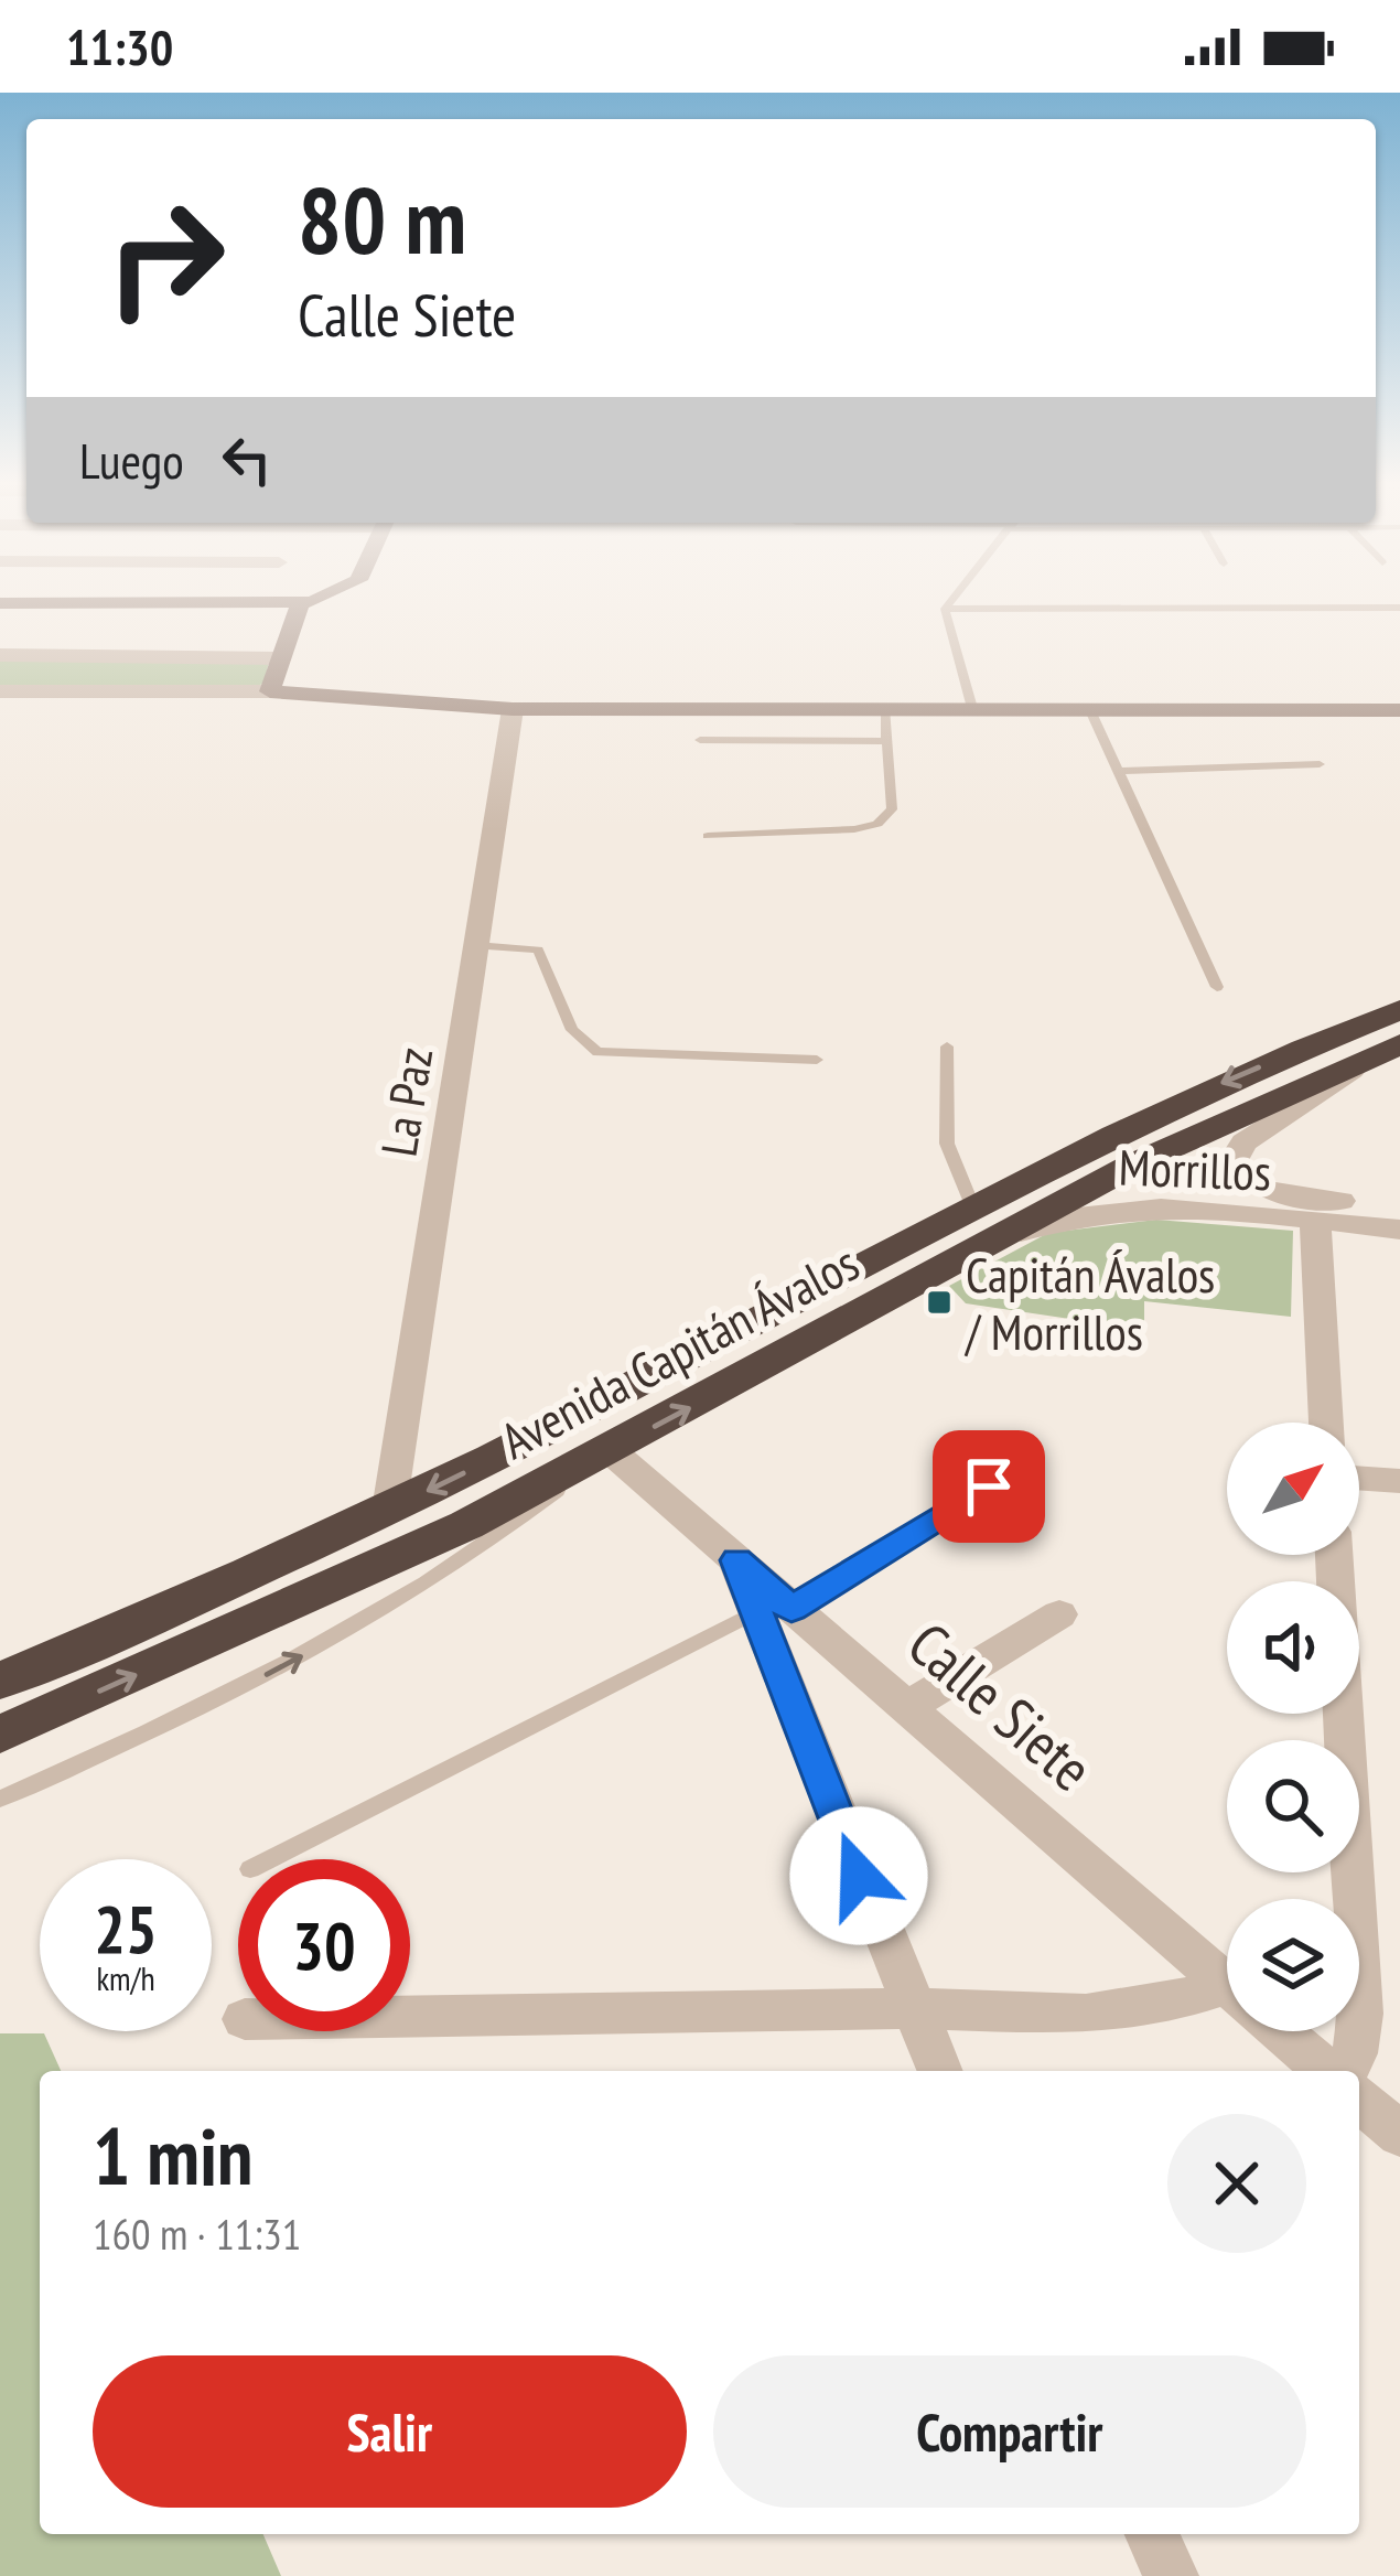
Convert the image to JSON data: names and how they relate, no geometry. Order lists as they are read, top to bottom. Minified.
{"streets":{"highway":["Avenida Capitán Ávalos"],"street":["La Paz","Morrillos","Calle Siete"]},"crossings":[["La Paz","Avenida Capitán Ávalos"],["Morrillos","Avenida Capitán Ávalos"]],"places":{"transit":["Capitán Ávalos / Morrillos"]},"north":"top right","page":{"status":"11:30","turn":["80 m","Calle Siete"],"then":"Luego","speed":"25 km/h","limit":"30","heading":["1 min","160 m · 11:31"],"buttons":["Salir","Compartir"]}}
